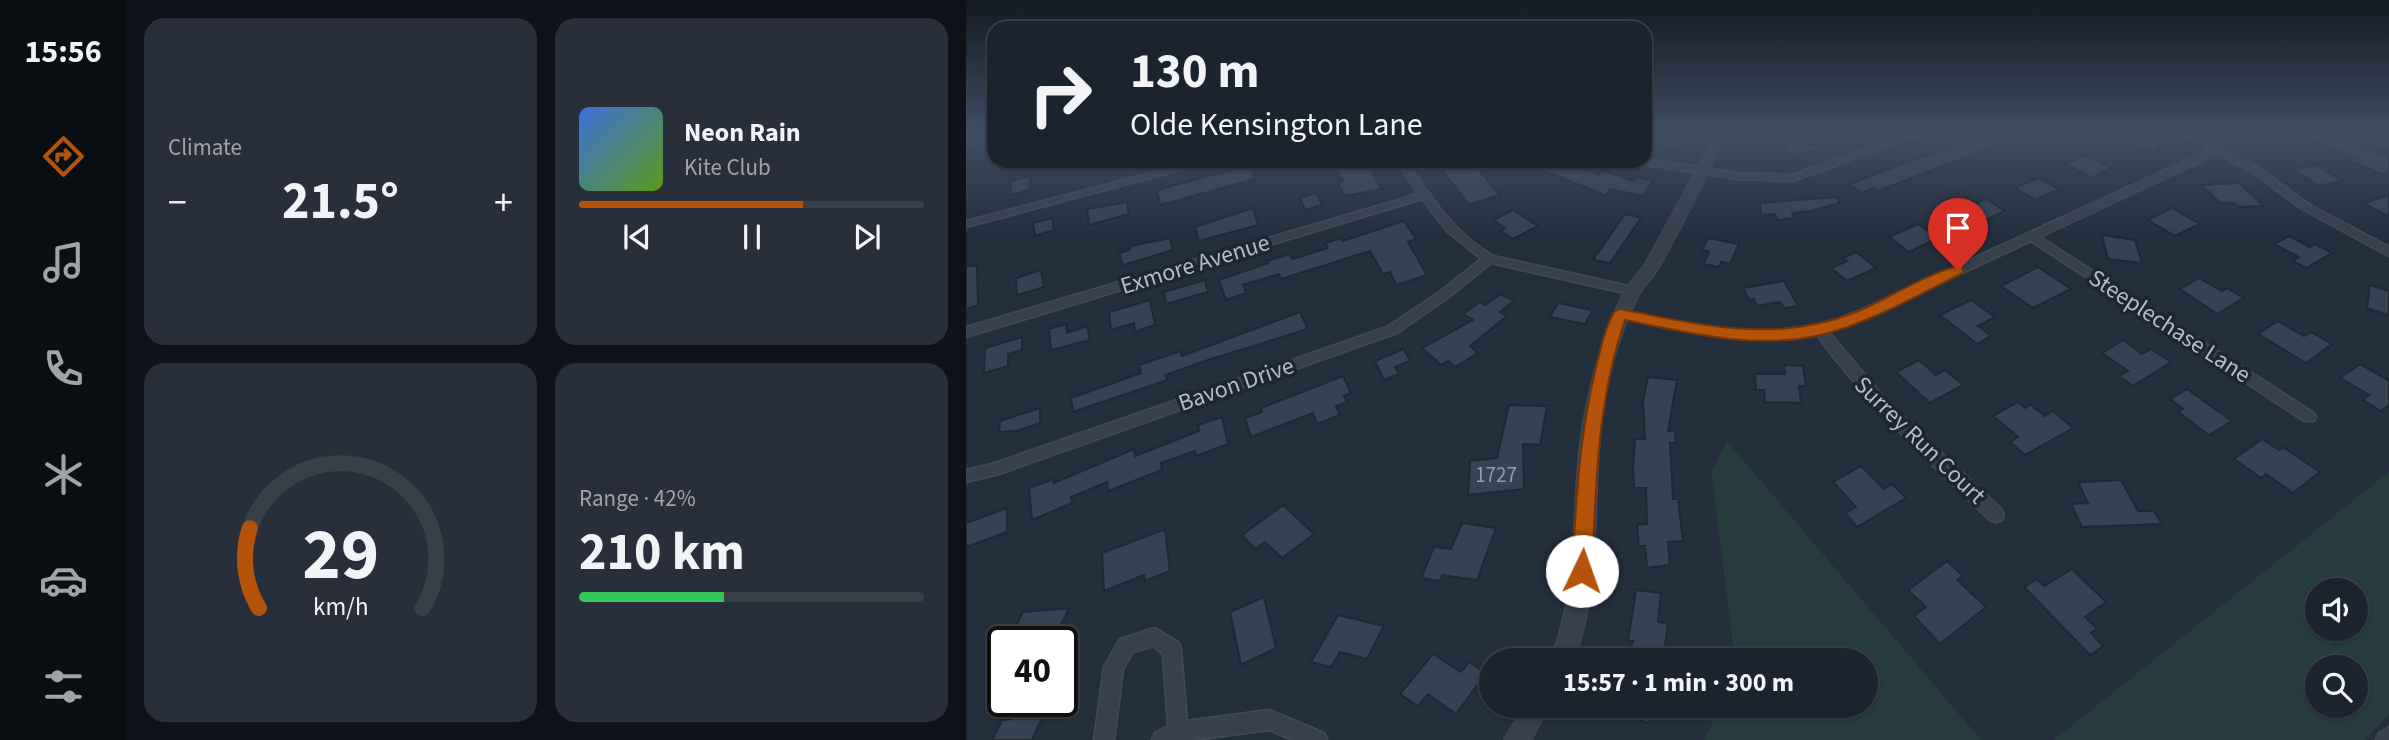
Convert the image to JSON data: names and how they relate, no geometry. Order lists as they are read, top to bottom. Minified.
{"streets":{"street":["Exmore Avenue","Steeplechase Lane","Bavon Drive","Surrey Run Court"]},"house_numbers":["1727"],"page":{"tabs":"15:56","tile":["Climate",["Range · 42%","210 km"]],"turn":["130 m","Olde Kensington Lane"],"song":["Neon Rain","Kite Club"],"heat":["−","21.5°","+"],"limit":"40","trip":"15:57 · 1 min · 300 m","gauge":["29","km/h"]}}
